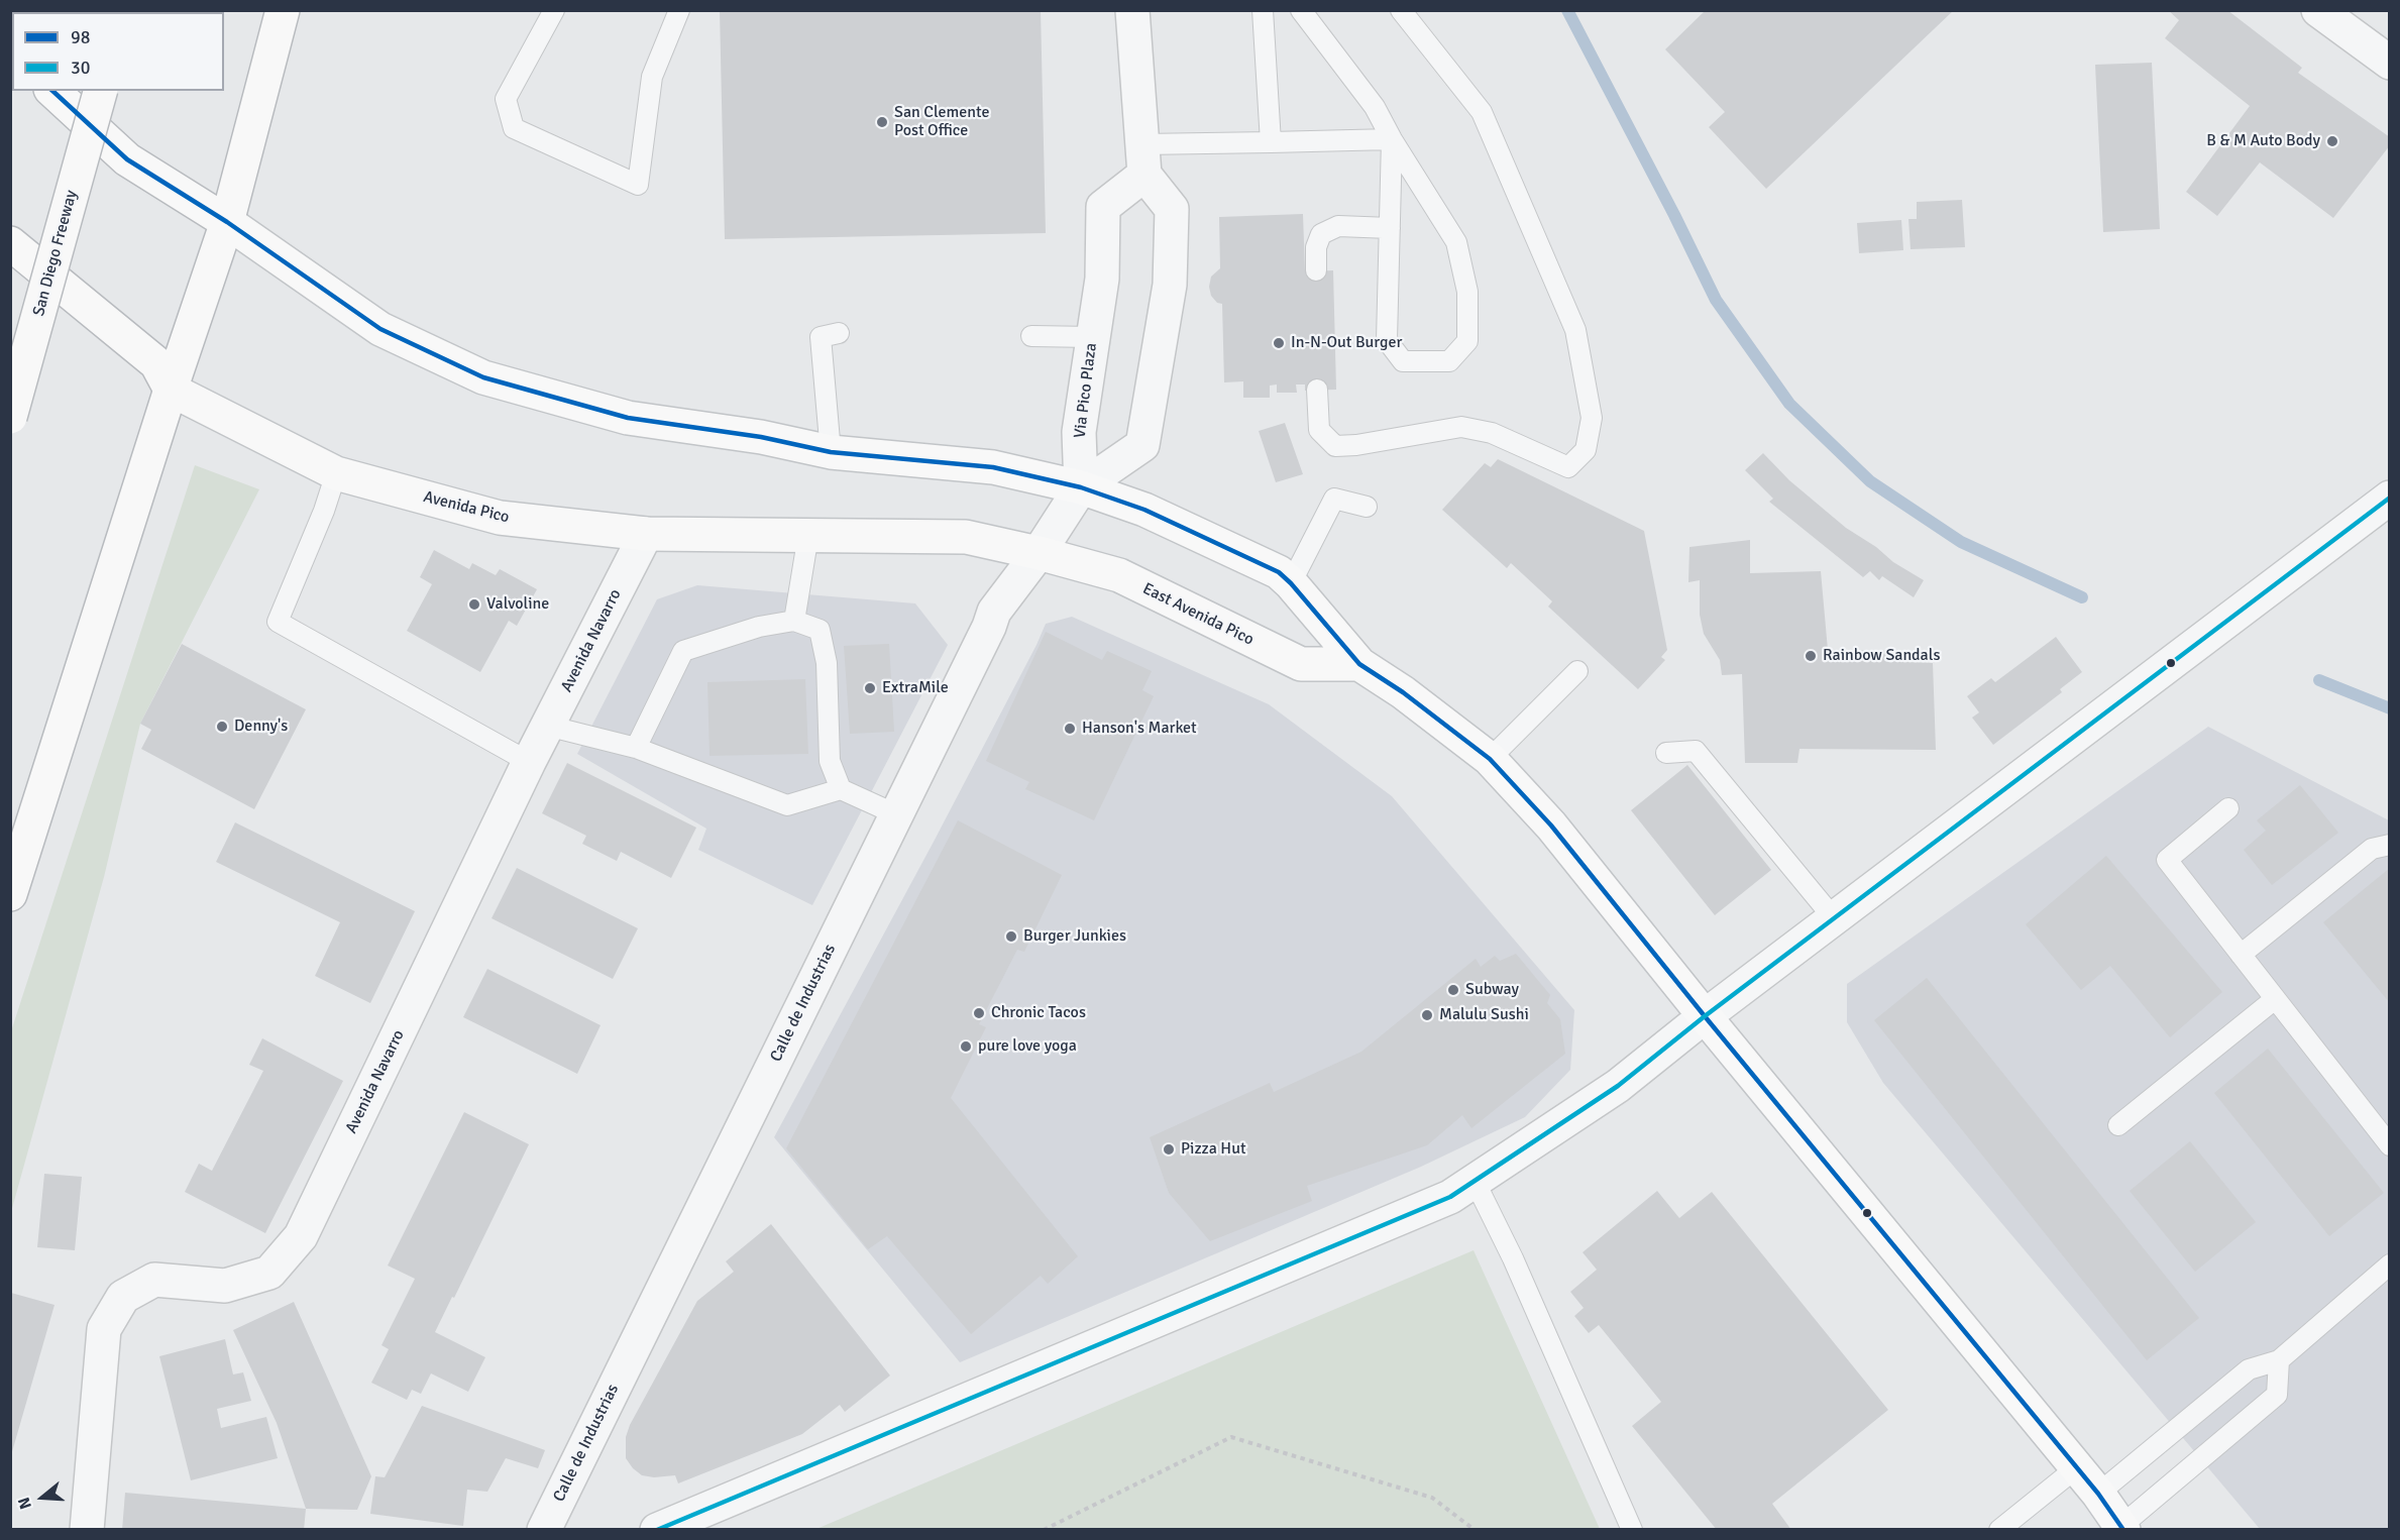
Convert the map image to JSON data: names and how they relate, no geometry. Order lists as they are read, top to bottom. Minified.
{"streets":{"main road":["San Diego Freeway","Avenida Pico","East Avenida Pico"],"street":["Via Pico Plaza","Avenida Navarro","Calle de Industrias"]},"crossings":[["Via Pico Plaza","Calle de Industrias"],["Avenida Pico","East Avenida Pico"],["Avenida Pico","Avenida Navarro"],["Avenida Pico","Calle de Industrias"],["East Avenida Pico","Calle de Industrias"]],"places":["San Clemente Post Office","B & M Auto Body","In-N-Out Burger","Valvoline","Rainbow Sandals","ExtraMile","Denny's","Hanson's Market","Burger Junkies","Subway","Chronic Tacos","Malulu Sushi","pure love yoga","Pizza Hut"],"lines":["transit line 98","transit line 30"],"legend":["98","30"],"north":"left"}
